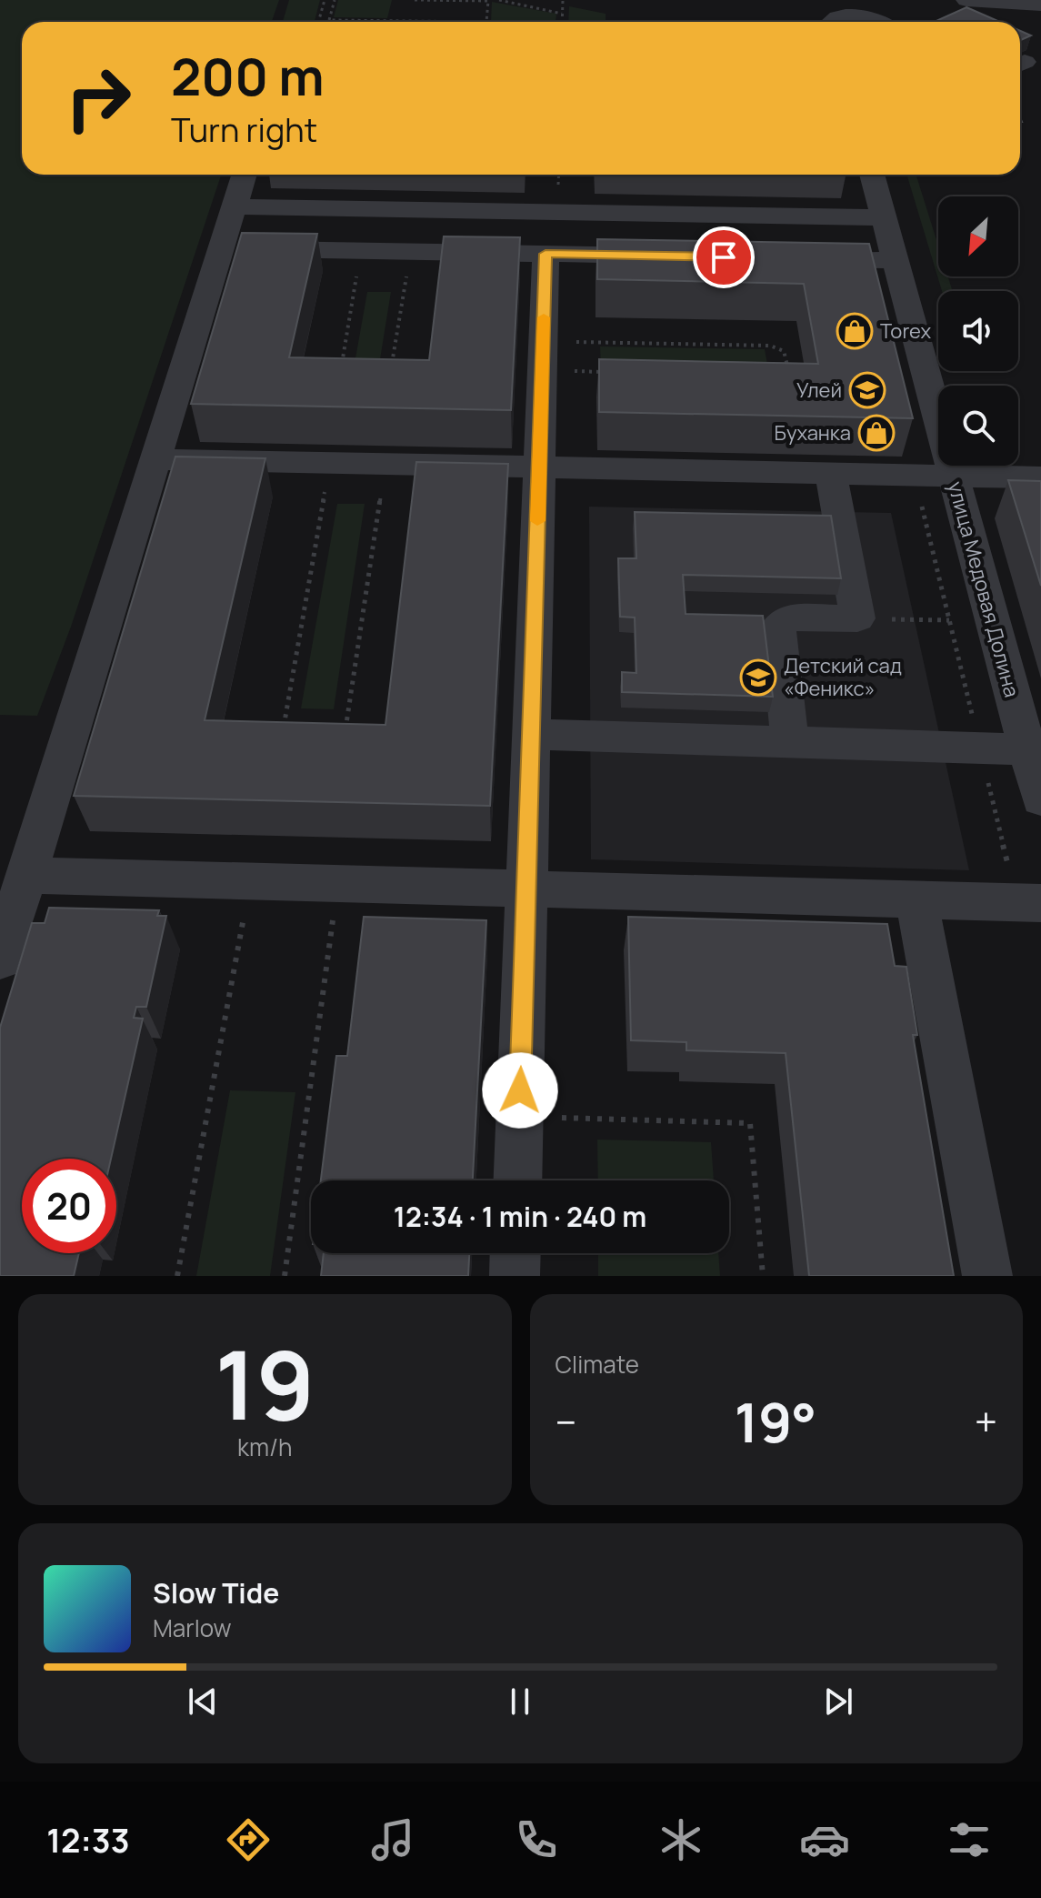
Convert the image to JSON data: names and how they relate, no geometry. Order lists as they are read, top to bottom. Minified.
{"streets":{"street":["улица Медовая Долина"]},"places":{"shop":["Torex","Буханка"],"school or university":["Улей","Детский сад «Феникс»"]},"north":"bottom left","page":{"turn":["200 m","Turn right"],"limit":"20","trip":"12:34 · 1 min · 240 m","tile":[["19","km/h"],"Climate"],"heat":["−","19°","+"],"song":["Slow Tide","Marlow"],"tabs":"12:33"}}
